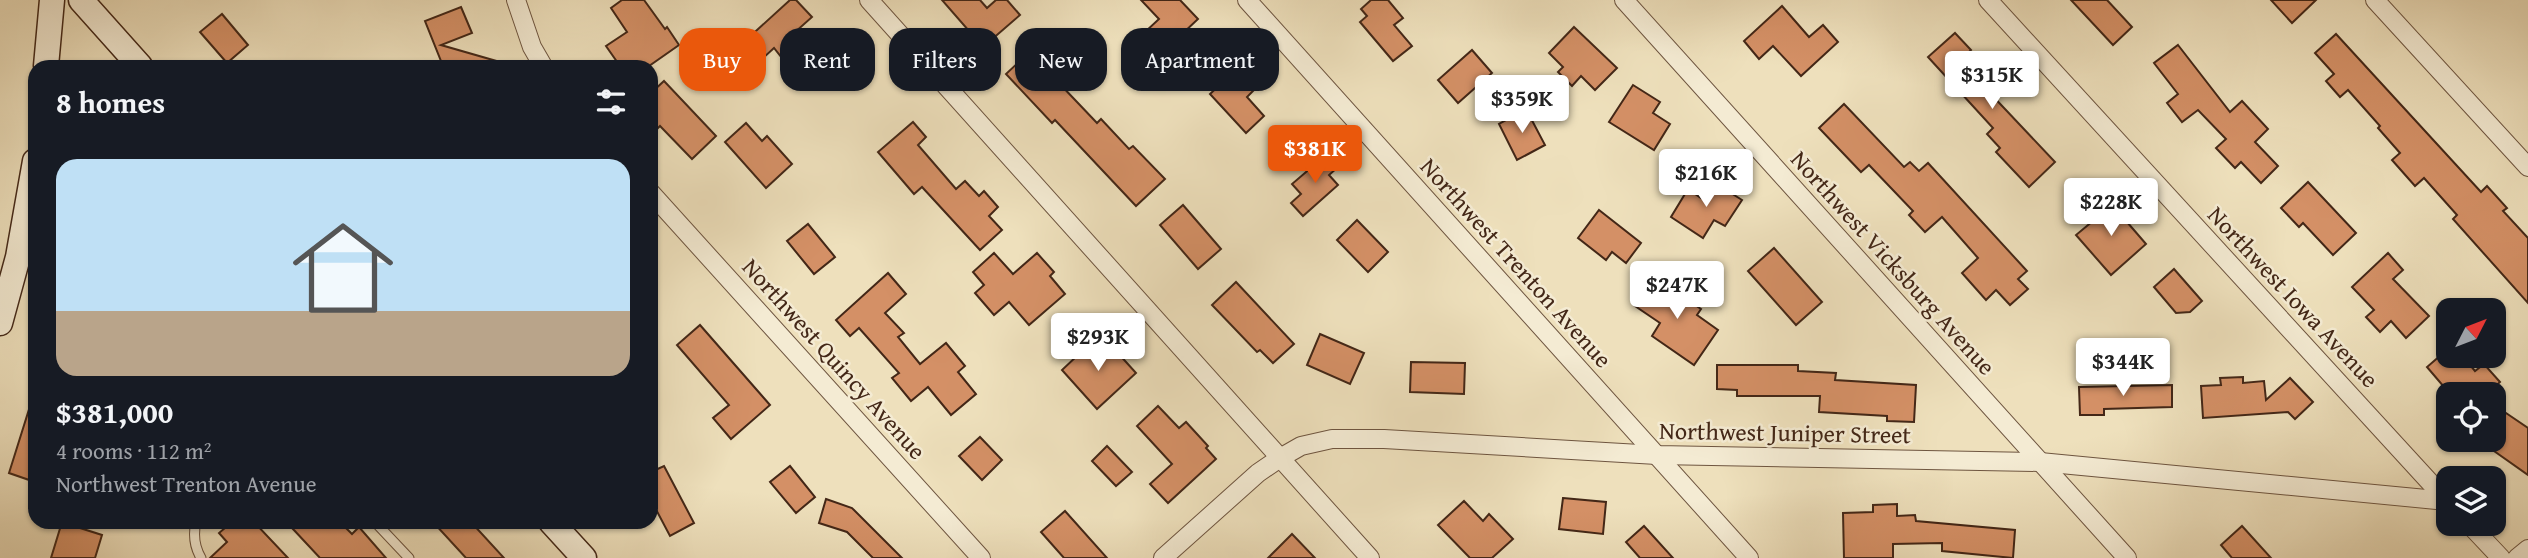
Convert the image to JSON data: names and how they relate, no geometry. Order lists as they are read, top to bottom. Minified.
{"streets":{"street":["Northwest Trenton Avenue","Northwest Vicksburg Avenue","Northwest Iowa Avenue","Northwest Quincy Avenue","Northwest Juniper Street"]},"crossings":[["Northwest Trenton Avenue","Northwest Juniper Street"],["Northwest Vicksburg Avenue","Northwest Juniper Street"]],"north":"top right","page":{"chip":["Buy","Rent","Filters","New","Apartment"],"price":["$315K","$359K","$381K","$216K","$228K","$247K","$293K","$344K"],"heading":"8 homes","list":[{"name":"$381,000","note":"4 rooms · 112 m² · Northwest Trenton Avenue"}]}}
